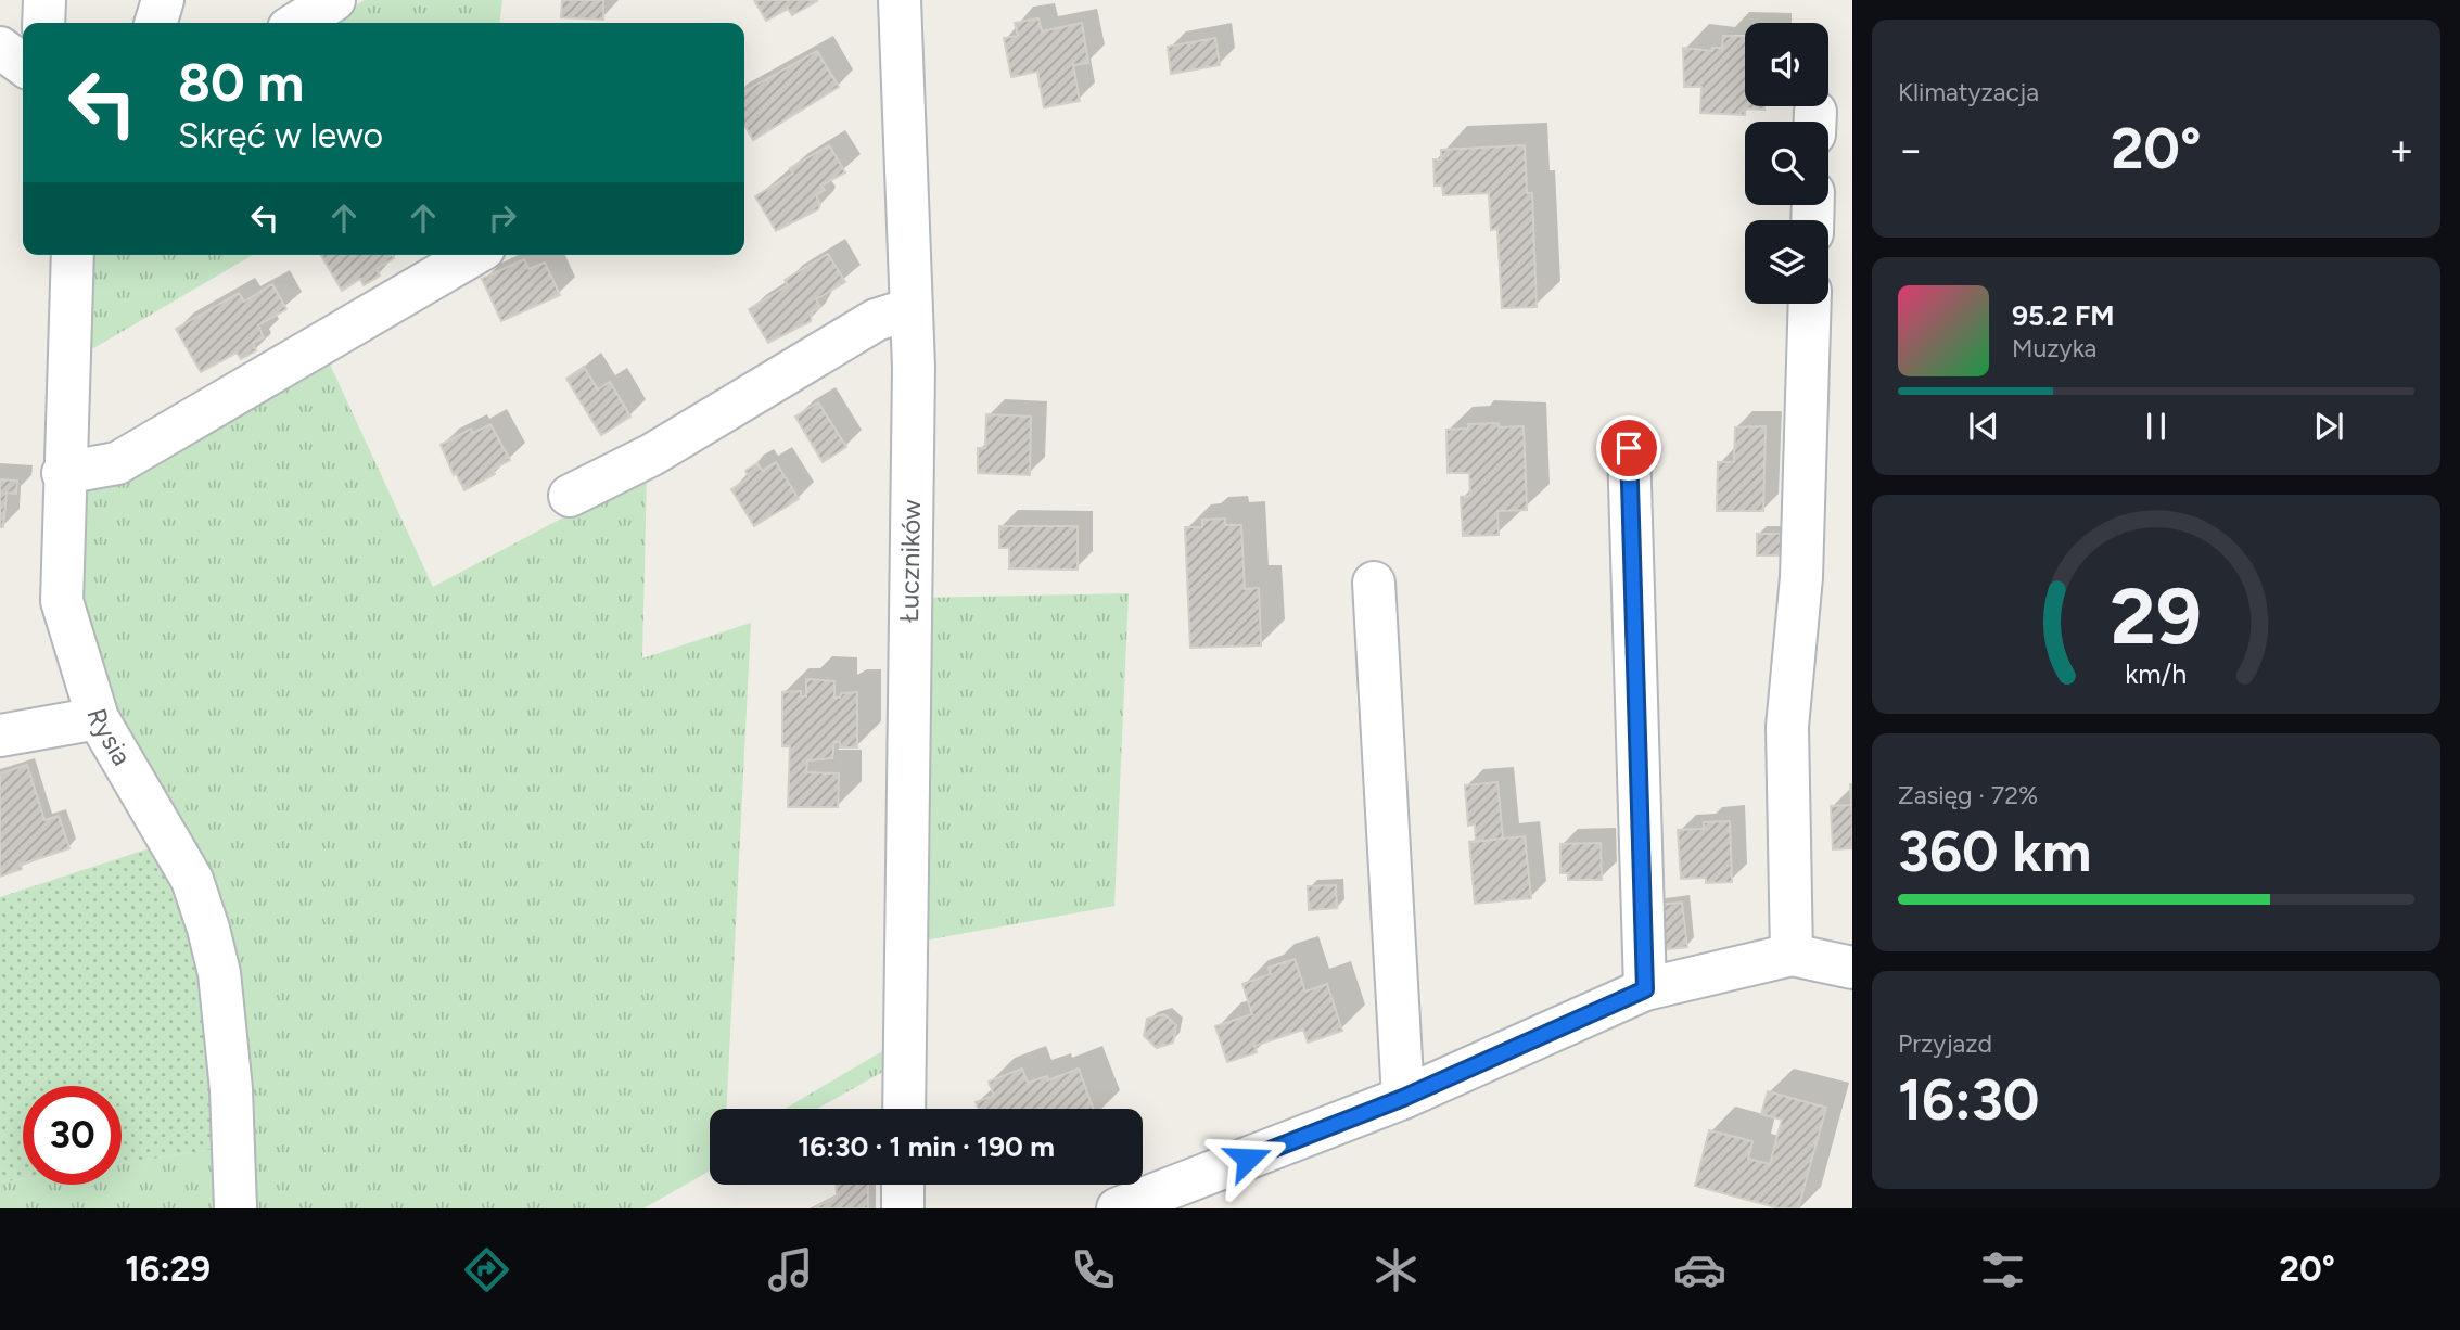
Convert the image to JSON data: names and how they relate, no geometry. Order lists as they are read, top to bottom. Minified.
{"streets":{"street":["Łuczników","Rysia"]},"page":{"tile":["Klimatyzacja",["Zasięg · 72%","360 km"],["Przyjazd","16:30"]],"turn":["80 m","Skręć w lewo"],"heat":["−","20°","+"],"song":["95.2 FM","Muzyka"],"limit":"30","trip":"16:30 · 1 min · 190 m","tabs":["16:29","20°"],"gauge":["29","km/h"]}}
